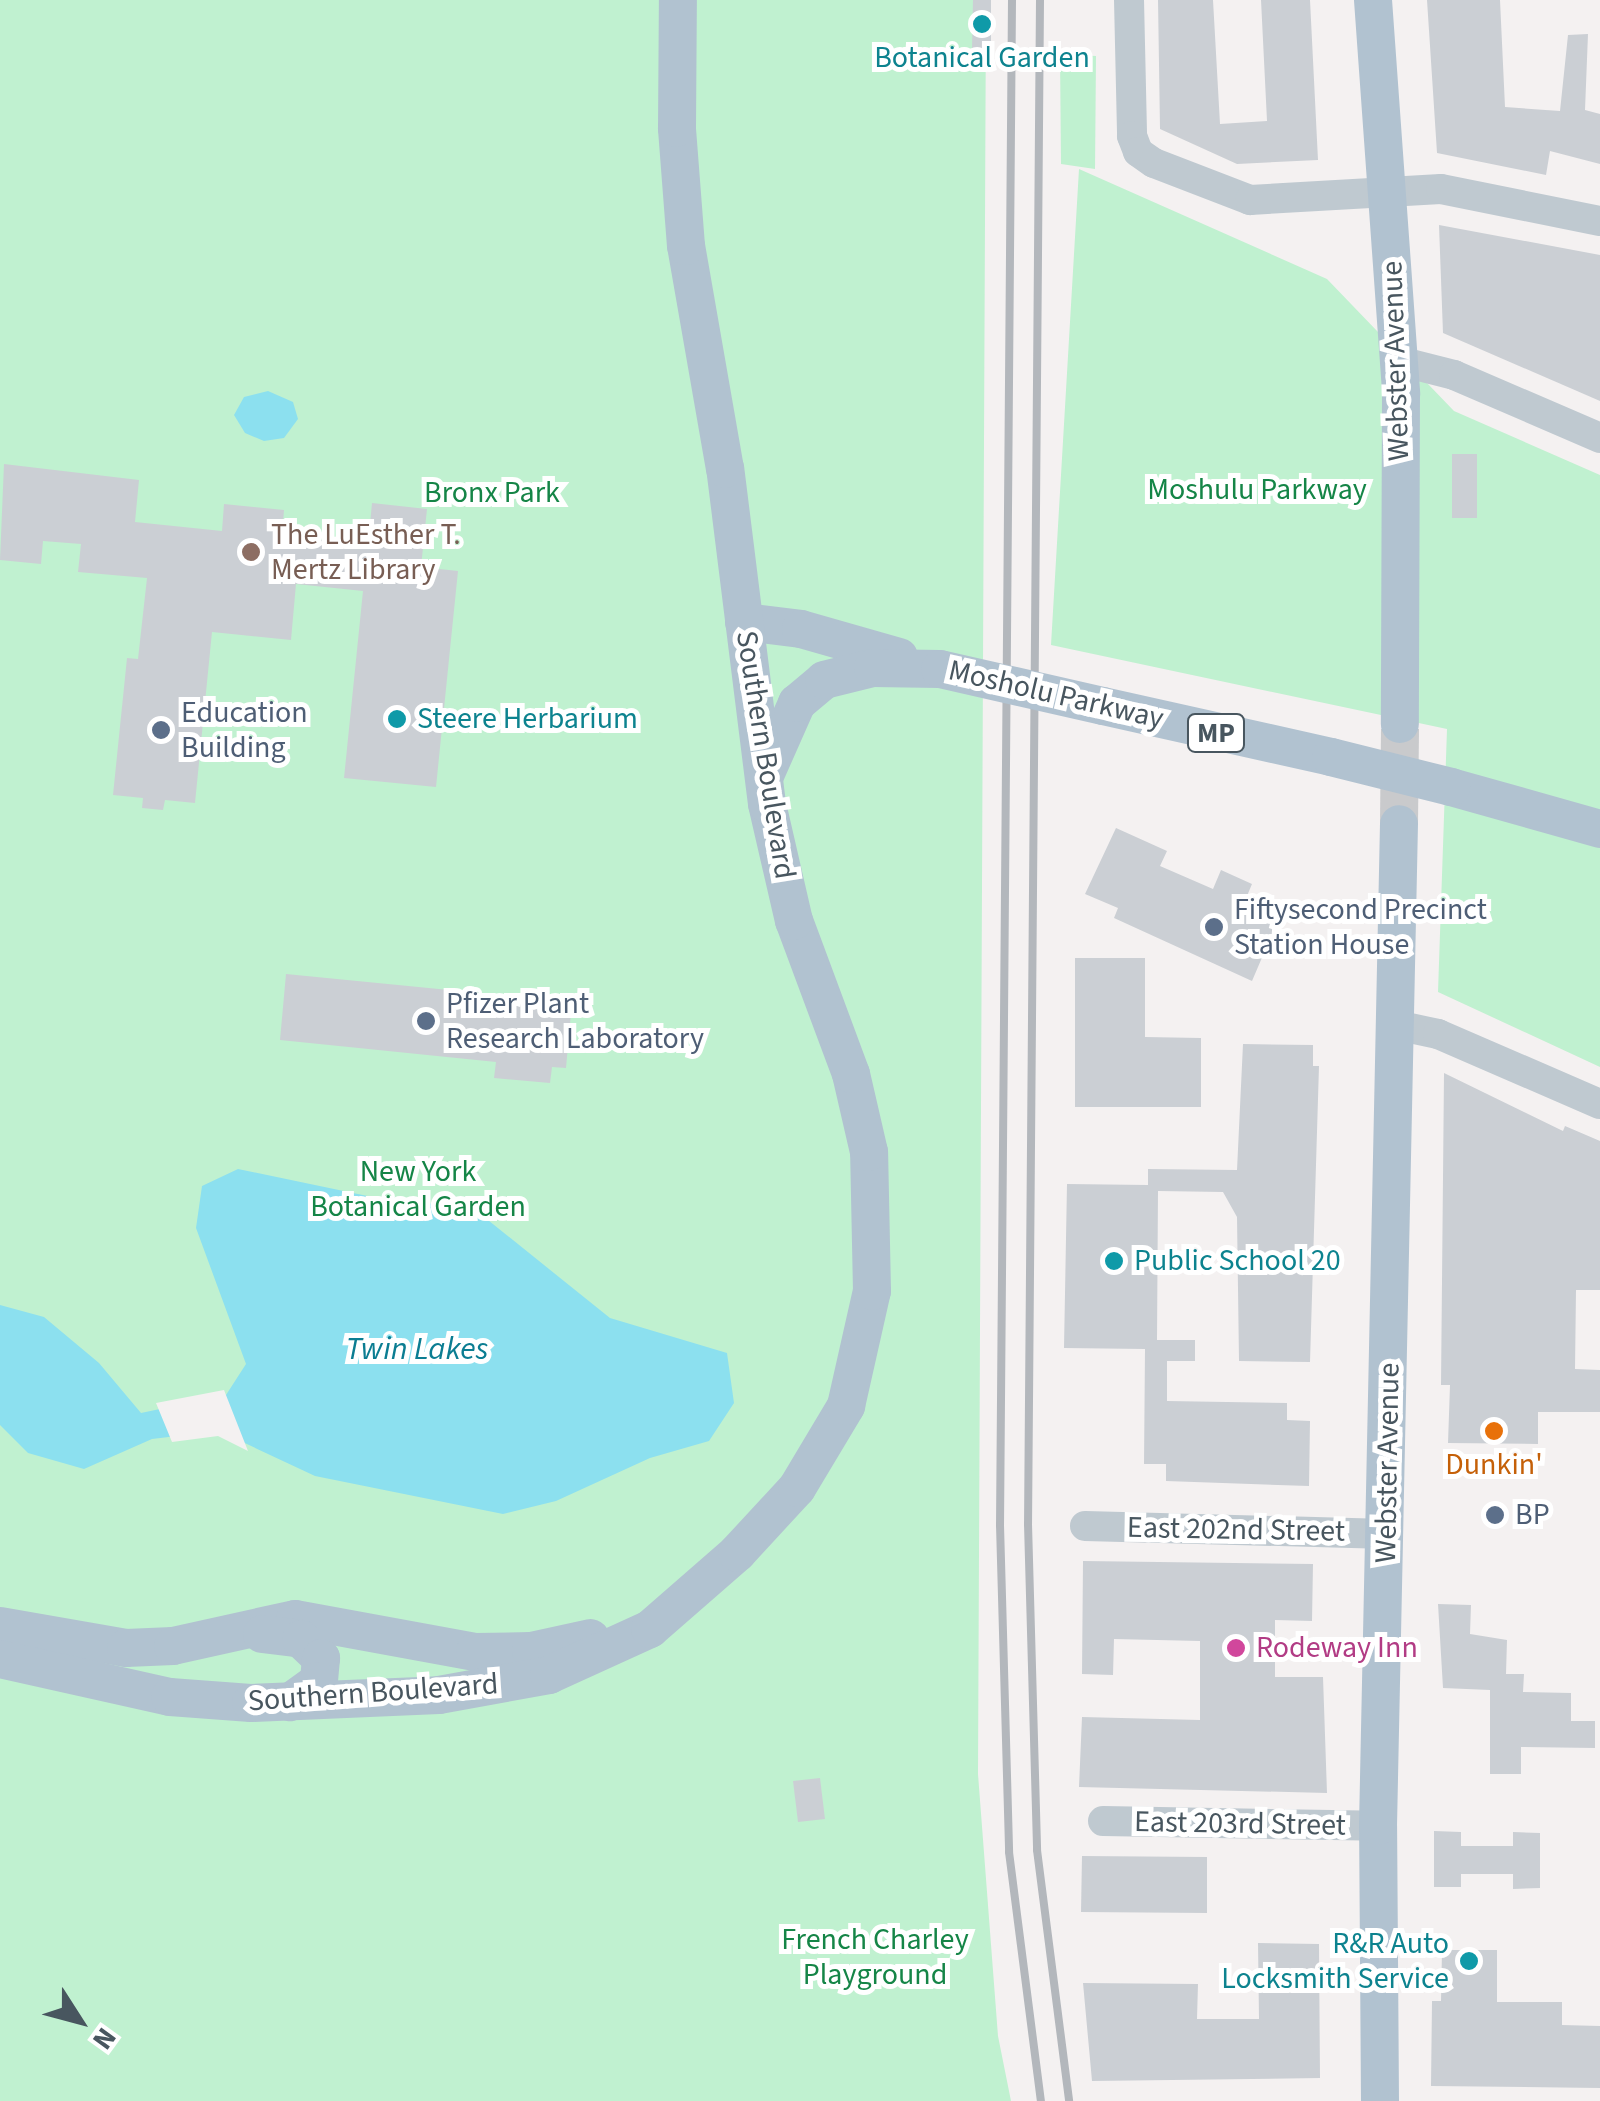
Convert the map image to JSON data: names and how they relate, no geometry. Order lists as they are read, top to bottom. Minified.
{"streets":{"main road":["Webster Avenue","Mosholu Parkway","MP","Southern Boulevard"],"street":["East 202nd Street","East 203rd Street"]},"crossings":[["Webster Avenue","East 202nd Street"],["Webster Avenue","East 203rd Street"],["Mosholu Parkway","Southern Boulevard"]],"water":["Twin Lakes"],"parks":["Moshulu Parkway","Bronx Park","New York Botanical Garden","French Charley Playground"],"places":["Botanical Garden","The LuEsther T. Mertz Library","Steere Herbarium","Education Building","Fiftysecond Precinct Station House","Pfizer Plant Research Laboratory","Public School 20","Dunkin'","BP","Rodeway Inn","R&R Auto Locksmith Service"],"north":"bottom right"}
